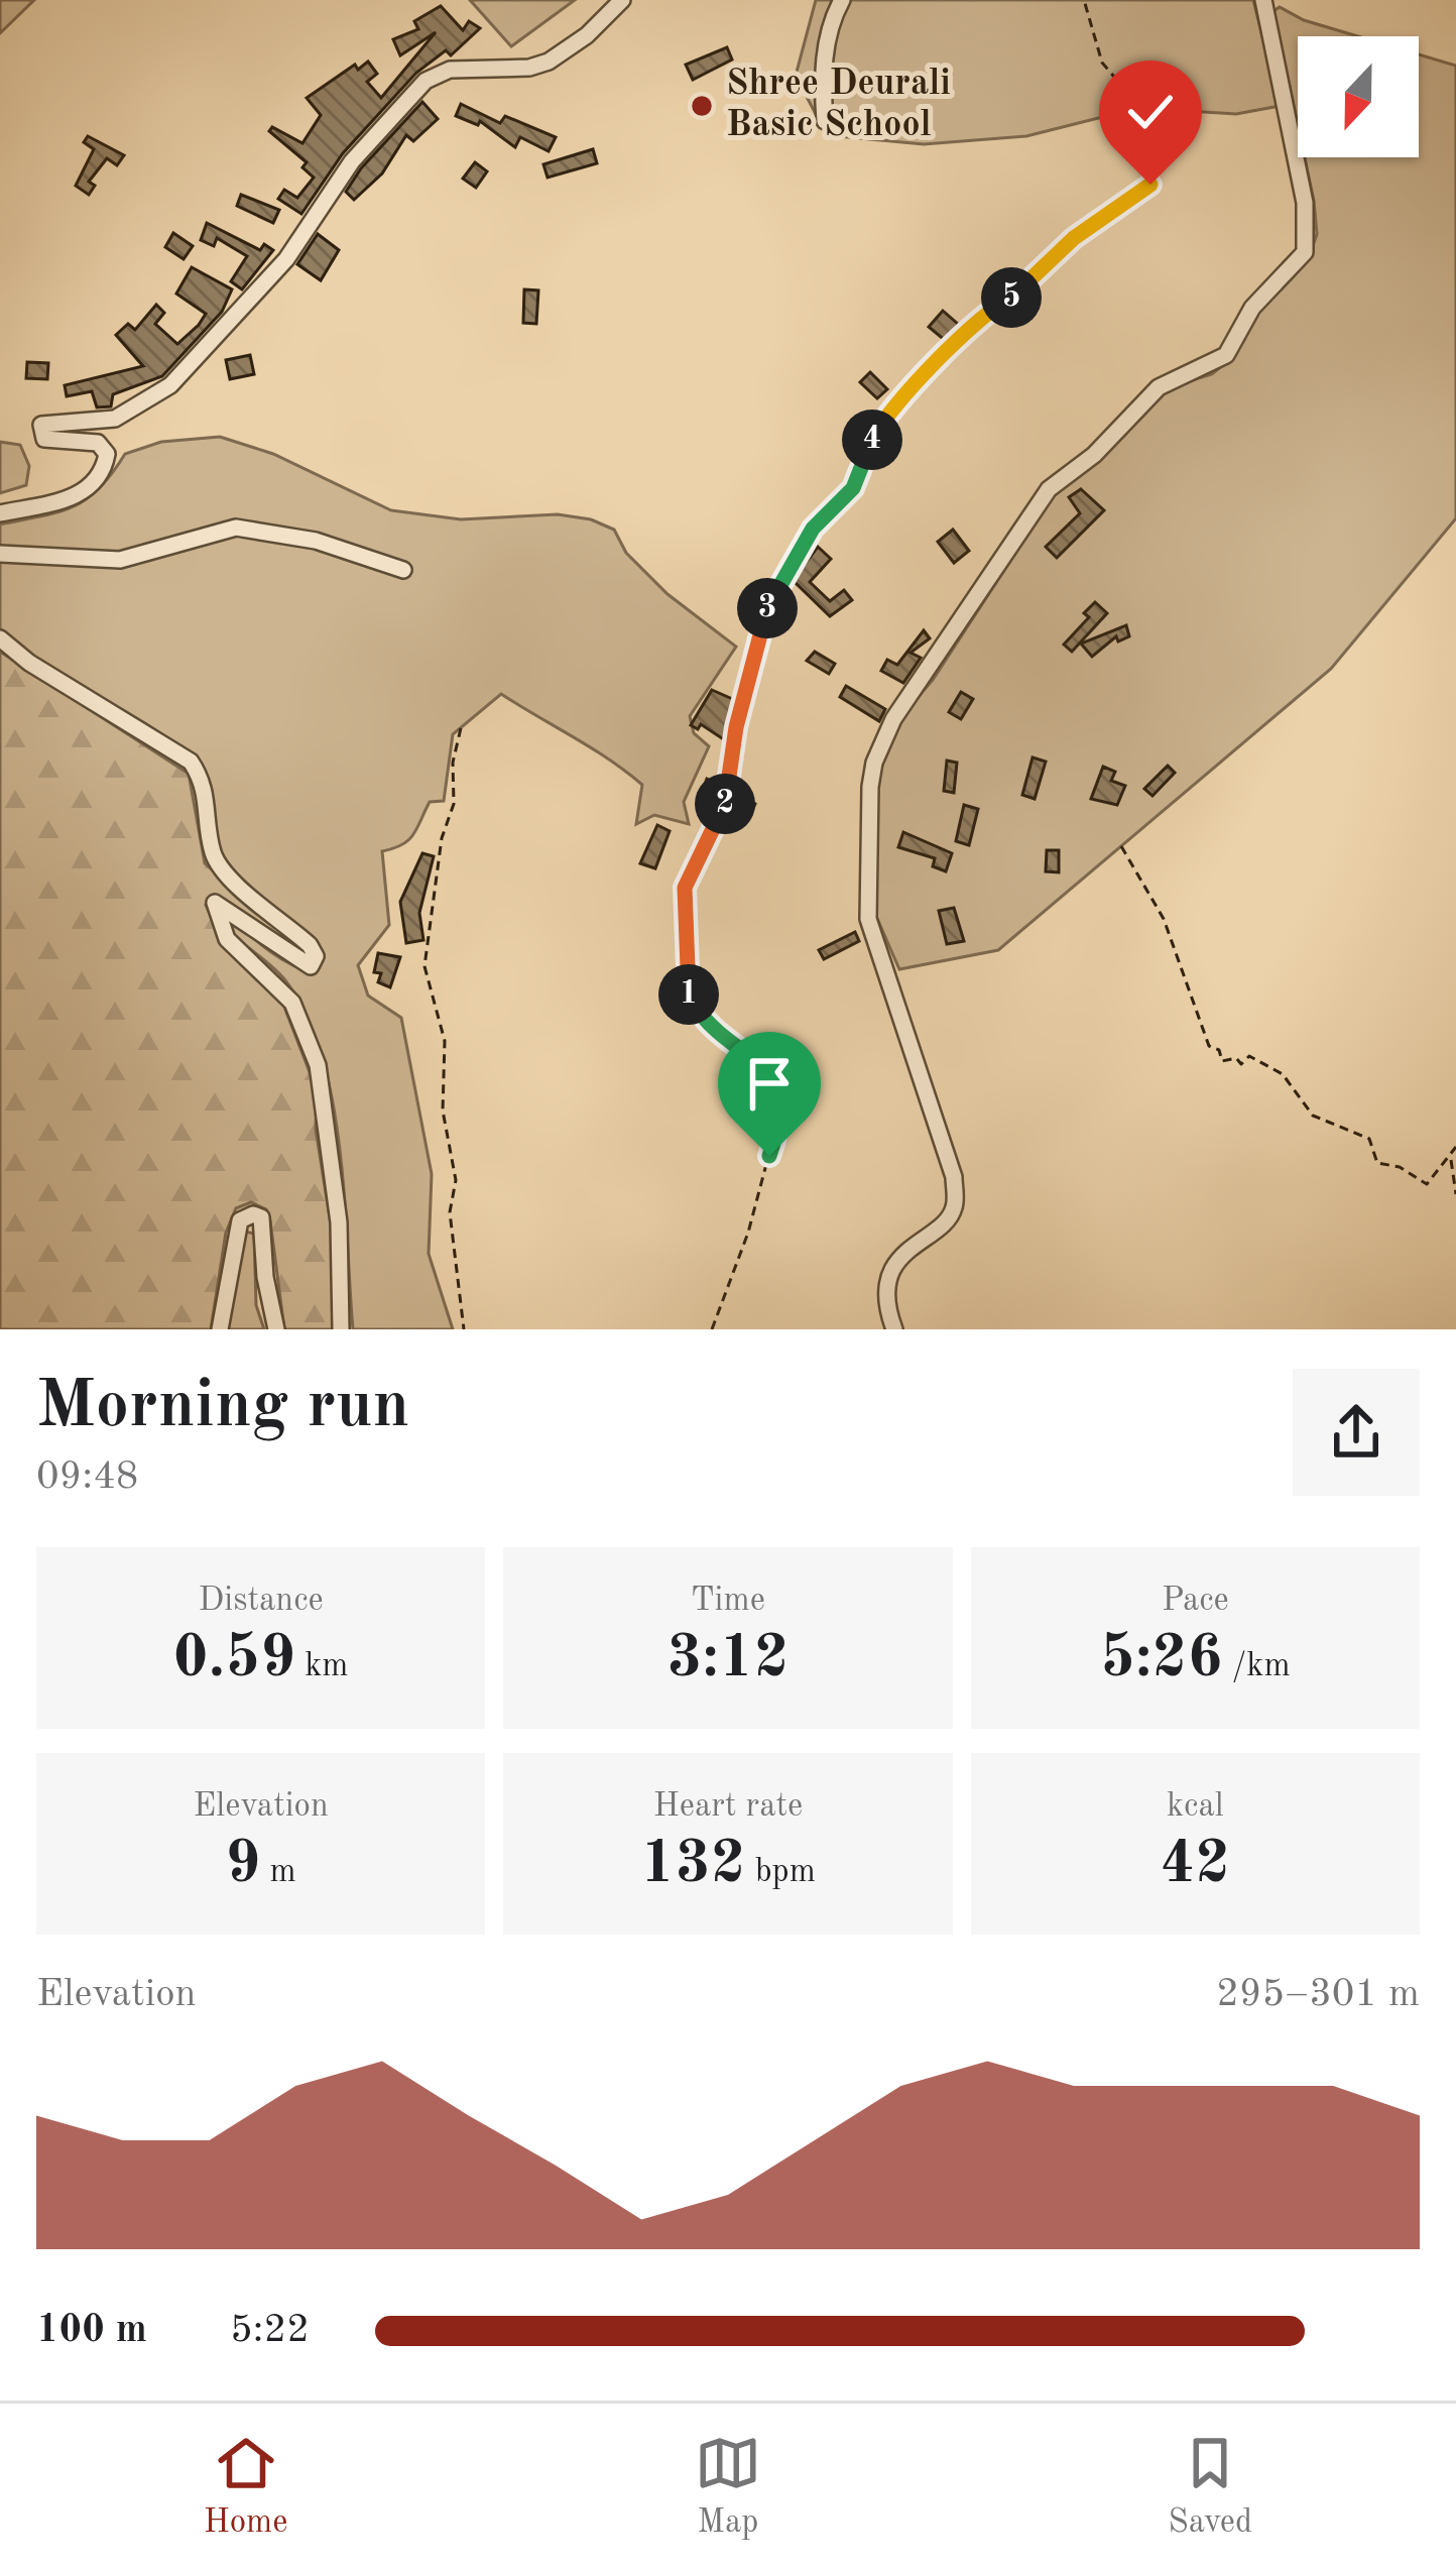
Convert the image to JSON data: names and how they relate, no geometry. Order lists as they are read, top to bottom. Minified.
{"places":["Shree Deurali Basic School"],"north":"bottom","page":{"pins":["5","4","3","2","1"],"heading":["Morning run","09:48"],"stats":[["Distance","0.59 km"],["Time","3:12"],["Pace","5:26 /km"],["Elevation","9 m"],["Heart rate","132 bpm"],["kcal","42"]],"chart":["Elevation","295–301 m"],"list":[{"name":"100 m","note":"5:22"}],"tabs":["Home","Map","Saved"]}}
